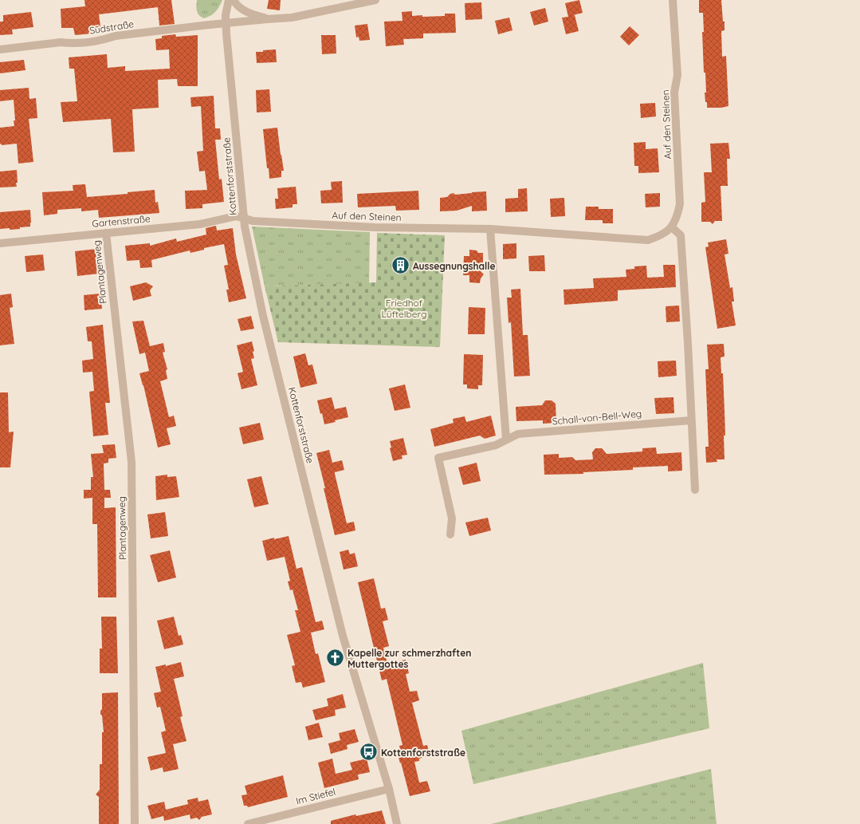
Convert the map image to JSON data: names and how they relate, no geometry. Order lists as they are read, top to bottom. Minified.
{"streets":{"street":["Südstraße","Auf den Steinen","Kottenforststraße","Gartenstraße","Plantagenweg","Schall-von-Bell-Weg","Im Stiefel"]},"crossings":[["Südstraße","Kottenforststraße"],["Auf den Steinen","Kottenforststraße"],["Auf den Steinen","Gartenstraße"],["Kottenforststraße","Gartenstraße"],["Kottenforststraße","Im Stiefel"],["Gartenstraße","Plantagenweg"]],"parks":["Friedhof Lüftelberg"],"places":{"building":["Aussegnungshalle"],"church":["Kapelle zur schmerzhaften Muttergottes"],"bus stop":["Kottenforststraße"]}}
